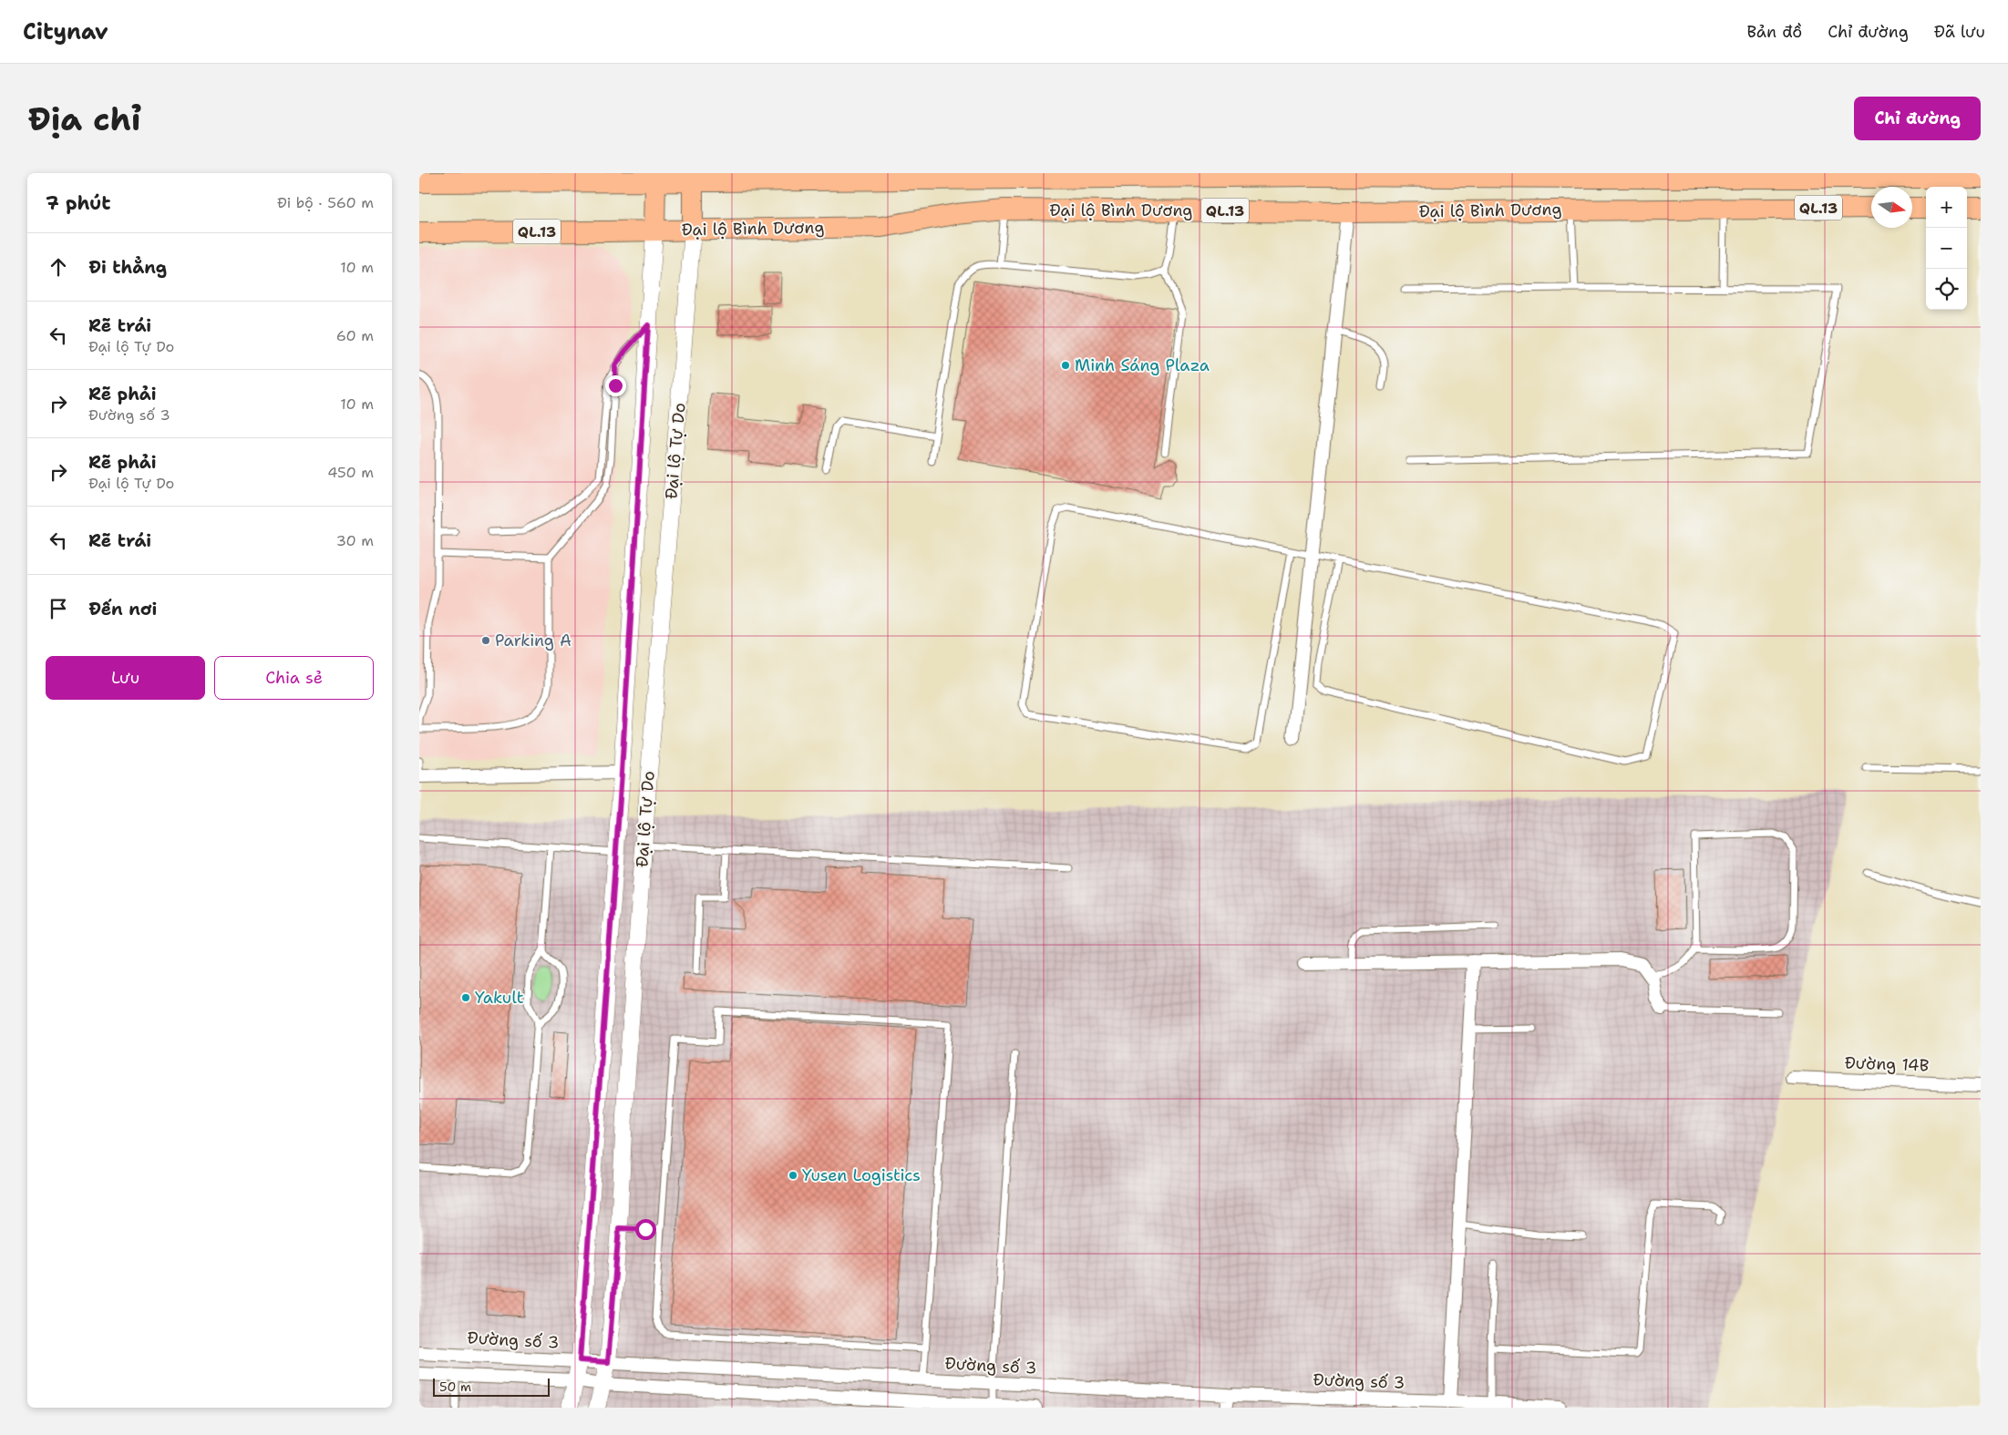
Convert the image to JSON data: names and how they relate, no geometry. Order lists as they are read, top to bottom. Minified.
{"streets":{"highway":["QL.13","Đại lộ Bình Dương"],"street":["Đại lộ Tự Do","Đường 14B","Đường số 3"]},"crossings":[["Đại lộ Bình Dương","Đại lộ Tự Do"],["Đại lộ Tự Do","Đường số 3"]],"places":["Minh Sáng Plaza","Parking A","Yakult","Yusen Logistics"],"scale_bar":"50 m","north":"right","page":{"header":"Citynav","nav":["Bản đồ","Chỉ đường","Đã lưu"],"buttons":["Chỉ đường",["Lưu","Chia sẻ"]],"title":"Địa chỉ","heading":["7 phút","Đi bộ · 560 m"],"map_buttons":["+","−"],"list":[["Đi thẳng","10 m"],["Rẽ trái","Đại lộ Tự Do","60 m"],["Rẽ phải","Đường số 3","10 m"],["Rẽ phải","Đại lộ Tự Do","450 m"],["Rẽ trái","30 m"],"Đến nơi"],"scale":"50 m"}}
